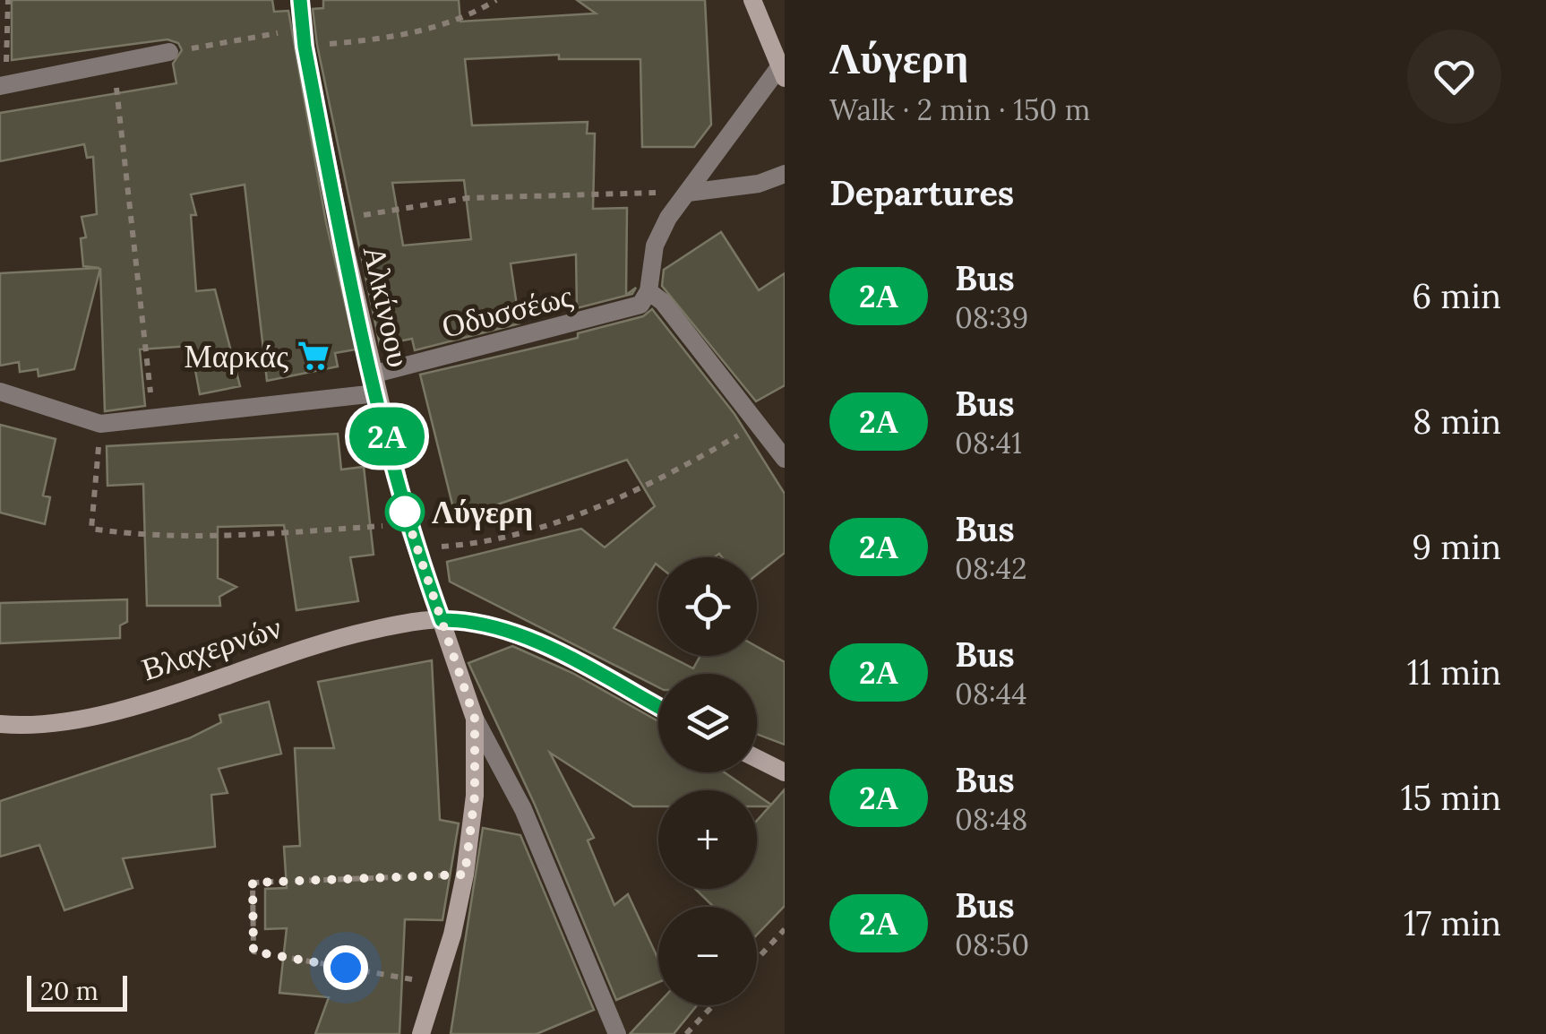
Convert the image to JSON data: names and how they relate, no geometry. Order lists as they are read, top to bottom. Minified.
{"streets":{"street":["Αλκίνοου","Οδυσσέως","Βλαχερνών"]},"crossings":[["Αλκίνοου","Οδυσσέως"],["Αλκίνοου","Βλαχερνών"]],"places":{"supermarket":["Μαρκάς"],"other":["Λύγερη"]},"lines":["bus line 2Α"],"scale_bar":"20 m","page":{"on_map":"2Α","heading":[["Λύγερη","Walk · 2 min · 150 m"],"Departures"],"list":[{"mark":"2Α","name":"Bus","note":"08:39","value":"6 min"},{"mark":"2Α","name":"Bus","note":"08:41","value":"8 min"},{"mark":"2Α","name":"Bus","note":"08:42","value":"9 min"},{"mark":"2Α","name":"Bus","note":"08:44","value":"11 min"},{"mark":"2Α","name":"Bus","note":"08:48","value":"15 min"},{"mark":"2Α","name":"Bus","note":"08:50","value":"17 min"}],"map_buttons":["+","−"],"scale":"20 m"}}
